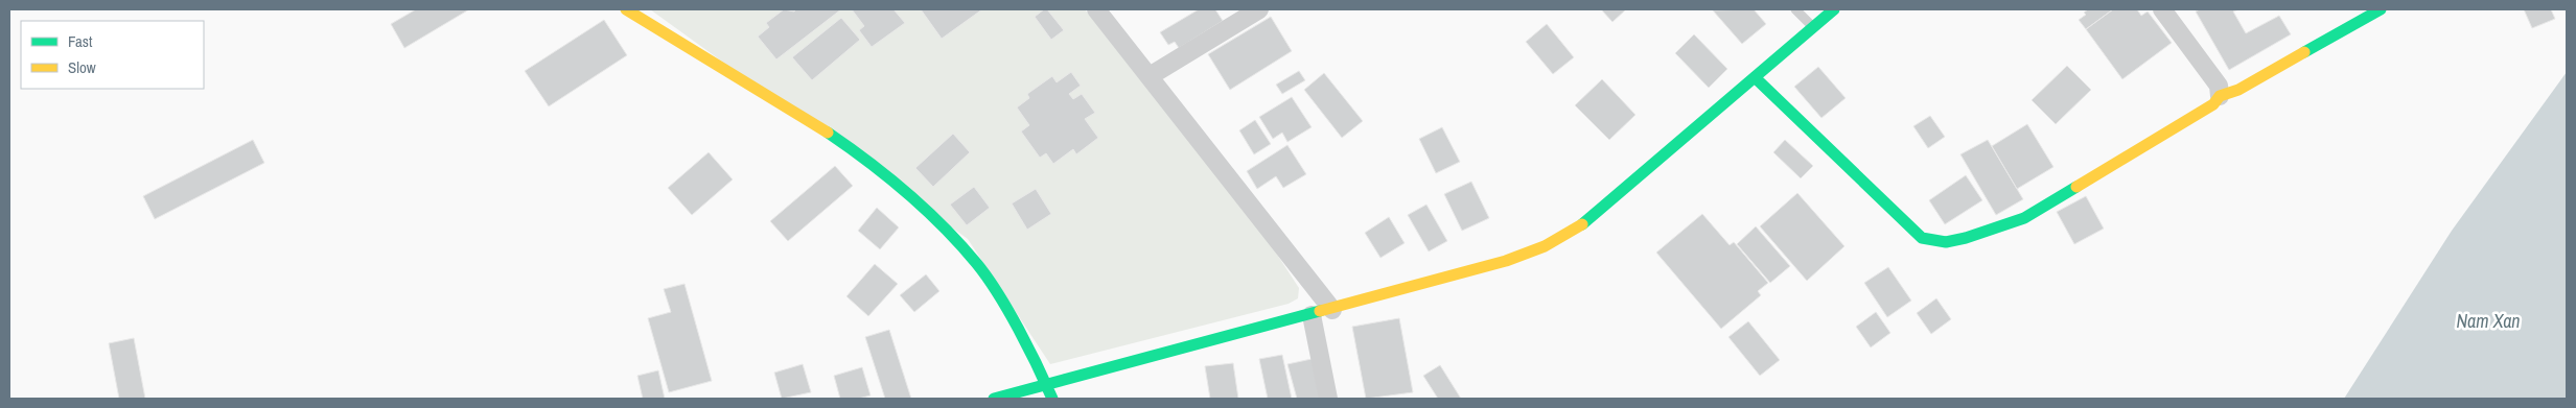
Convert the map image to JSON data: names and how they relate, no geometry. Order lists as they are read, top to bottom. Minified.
{"water":["Nam Xan"],"legend":["Fast","Slow"]}
